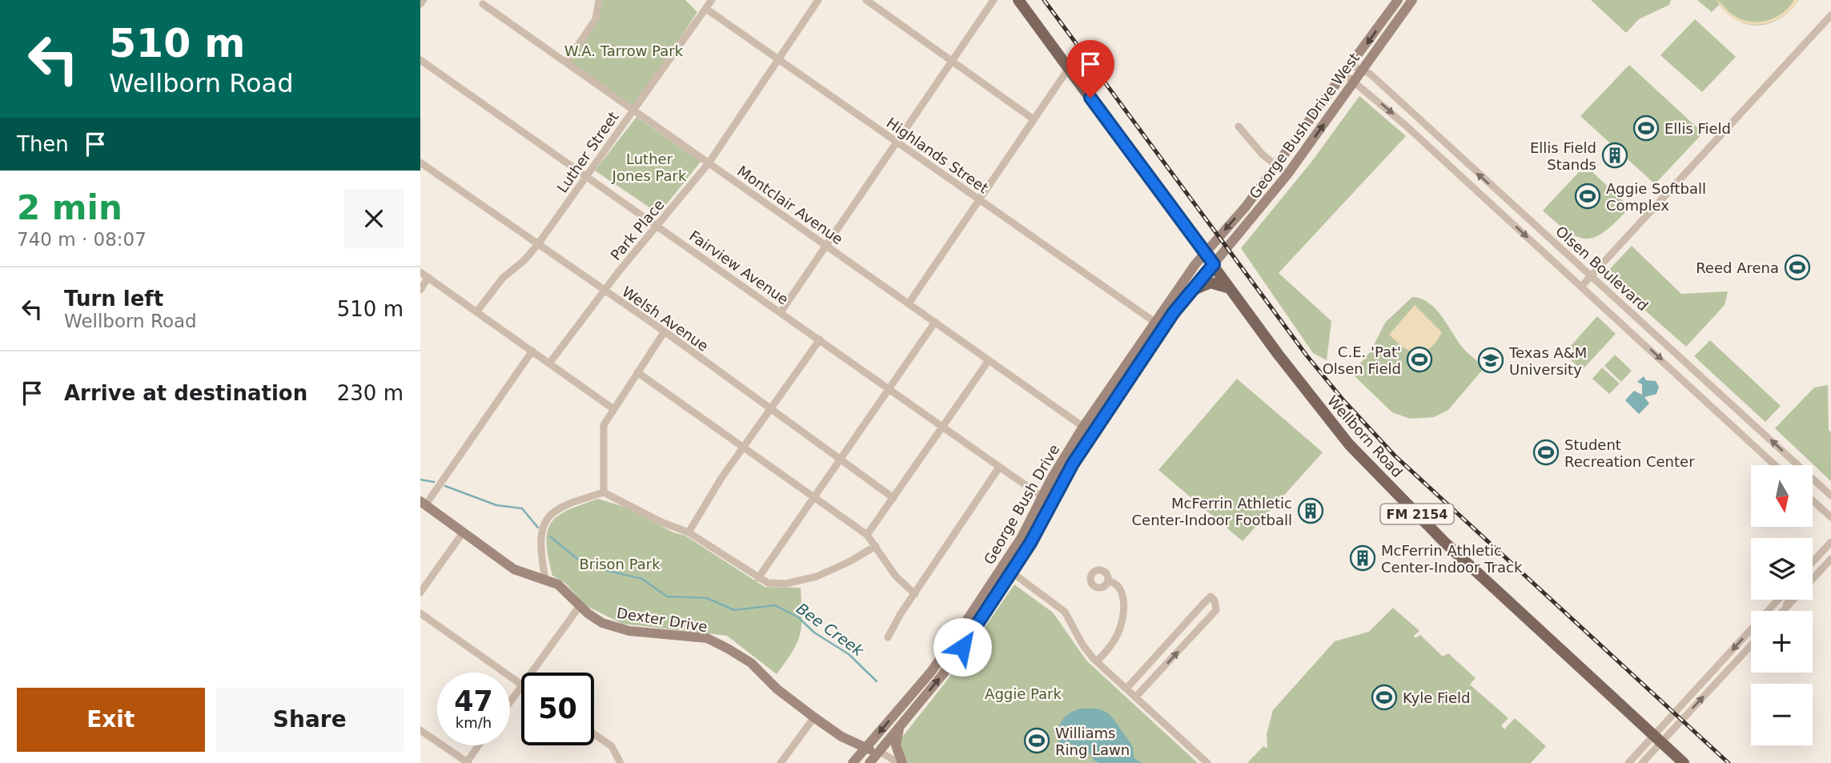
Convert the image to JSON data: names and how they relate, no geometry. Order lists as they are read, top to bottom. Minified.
{"streets":{"main road":["George Bush Drive West","Wellborn Road","George Bush Drive","FM 2154","Dexter Drive"],"street":["Luther Street","Highlands Street","Montclair Avenue","Park Place","Fairview Avenue","Olsen Boulevard","Welsh Avenue"]},"crossings":[["George Bush Drive West","Olsen Boulevard"],["George Bush Drive West","Wellborn Road"],["George Bush Drive West","George Bush Drive"],["Luther Street","Highlands Street"],["Luther Street","Montclair Avenue"],["Luther Street","Fairview Avenue"],["Luther Street","Welsh Avenue"],["Highlands Street","Park Place"],["Highlands Street","George Bush Drive"],["Montclair Avenue","Park Place"],["Montclair Avenue","George Bush Drive"],["Park Place","Fairview Avenue"],["Park Place","Welsh Avenue"],["Fairview Avenue","George Bush Drive"],["Wellborn Road","George Bush Drive"],["George Bush Drive","Dexter Drive"]],"water":["Bee Creek"],"parks":["W.A. Tarrow Park","Luther Jones Park","Brison Park","Aggie Park"],"places":{"sports":["Ellis Field","Aggie Softball Complex","Reed Arena","C.E. 'Pat' Olsen Field","Student Recreation Center","Kyle Field","Williams Ring Lawn"],"building":["Ellis Field Stands","McFerrin Athletic Center-Indoor Football","McFerrin Athletic Center-Indoor Track"],"school or university":["Texas A&M University"]},"north":"bottom","page":{"turn":["510 m","Wellborn Road"],"then":"Then","heading":["2 min","740 m · 08:07"],"list":[{"name":"Turn left","note":"Wellborn Road","value":"510 m"},{"name":"Arrive at destination","value":"230 m"}],"map_buttons":["+","−"],"speed":"47 km/h","limit":"50","buttons":["Exit","Share"]}}
